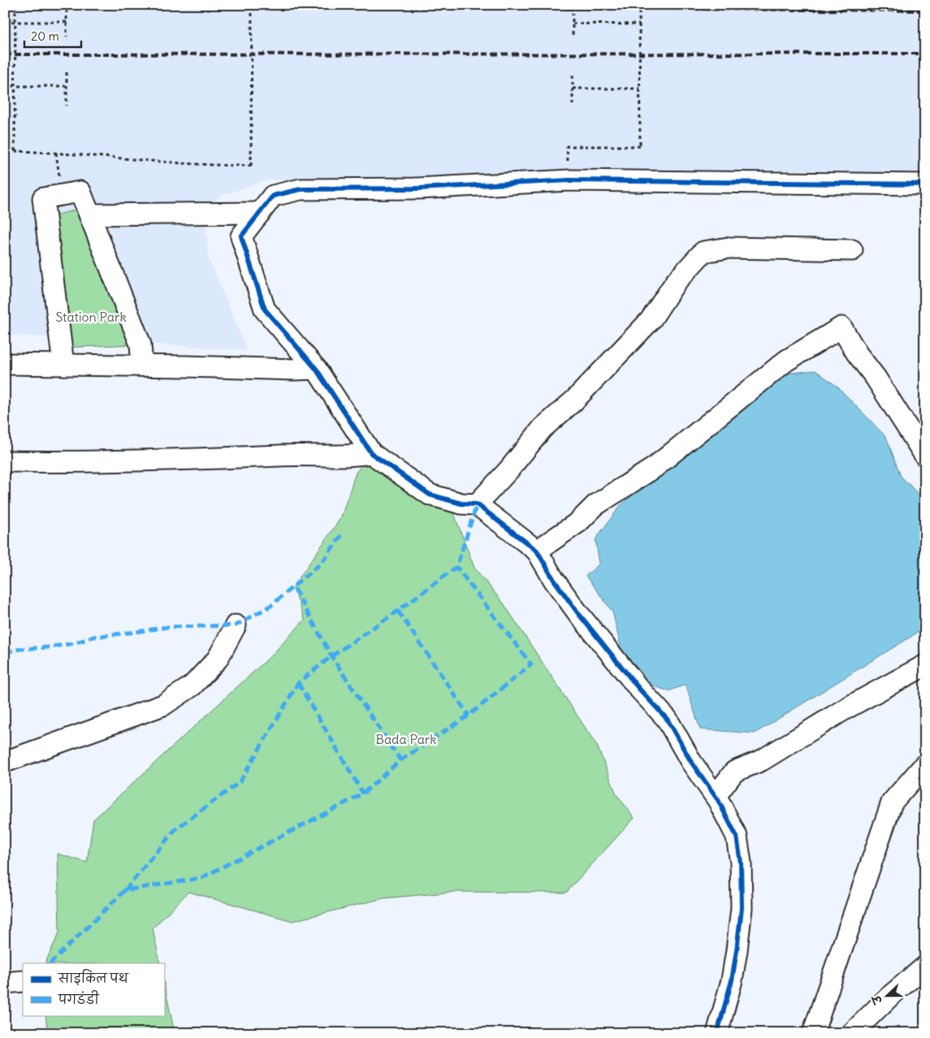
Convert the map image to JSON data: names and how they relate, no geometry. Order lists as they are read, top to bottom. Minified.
{"parks":["Station Park","Bada Park"],"legend":["साइकिल पथ","पगडंडी"],"scale_bar":"20 m","north":"left"}
